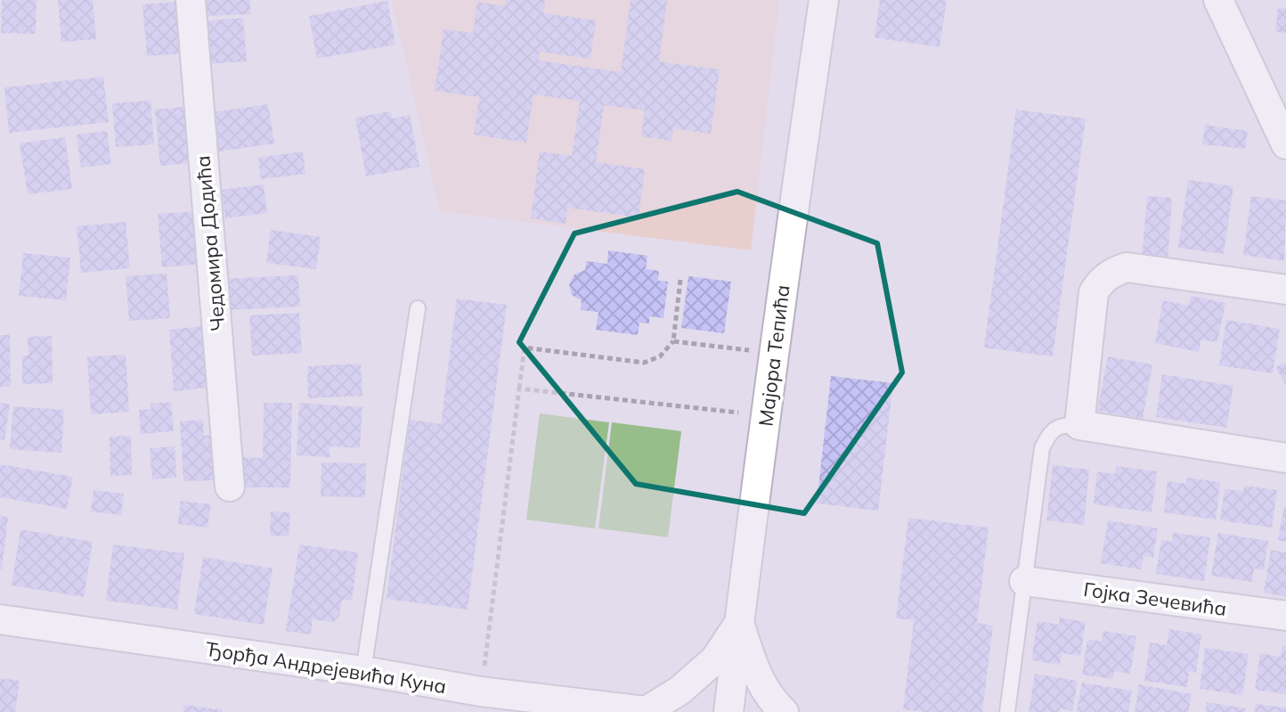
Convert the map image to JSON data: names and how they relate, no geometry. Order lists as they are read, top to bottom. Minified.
{"streets":{"street":["Чедомира Додића","Мајора Тепића","Гојка Зечевића","Ђорђа Андрејевића Куна"]}}
